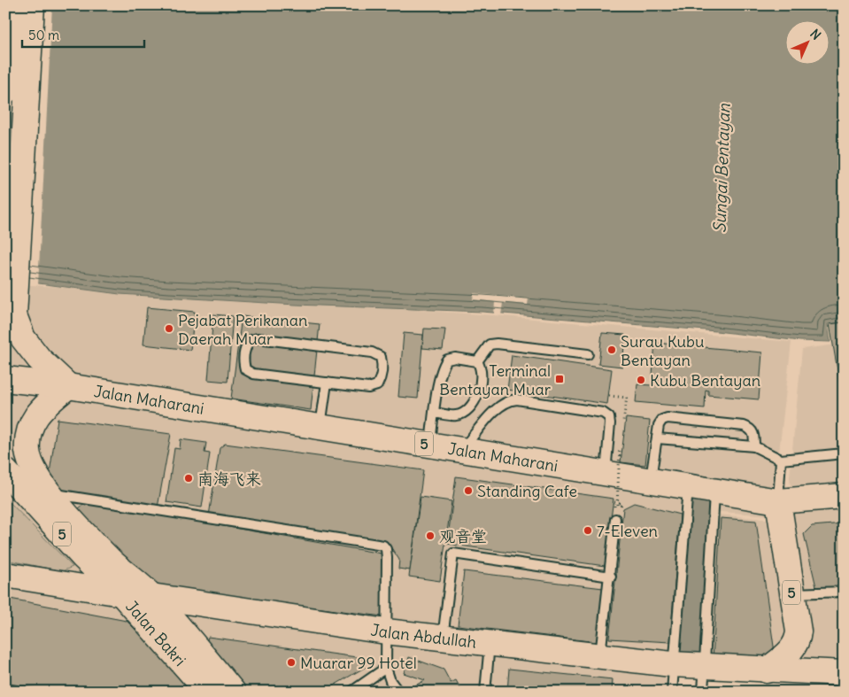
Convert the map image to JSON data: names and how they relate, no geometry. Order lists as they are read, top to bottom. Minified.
{"streets":{"main road":["Jalan Maharani","5","Jalan Bakri","Jalan Abdullah"]},"crossings":[["Jalan Maharani","5"],["Jalan Maharani","Jalan Bakri"],["5","Jalan Bakri"],["5","Jalan Abdullah"],["Jalan Bakri","Jalan Abdullah"]],"water":["Sungai Bentayan"],"places":{"other":["Pejabat Perikanan Daerah Muar","Surau Kubu Bentayan","Kubu Bentayan","南海飞来","Standing Cafe","7-Eleven","观音堂","Muarar 99 Hotel"],"transit":["Terminal Bentayan Muar"]},"scale_bar":"50 m","north":"top right"}
